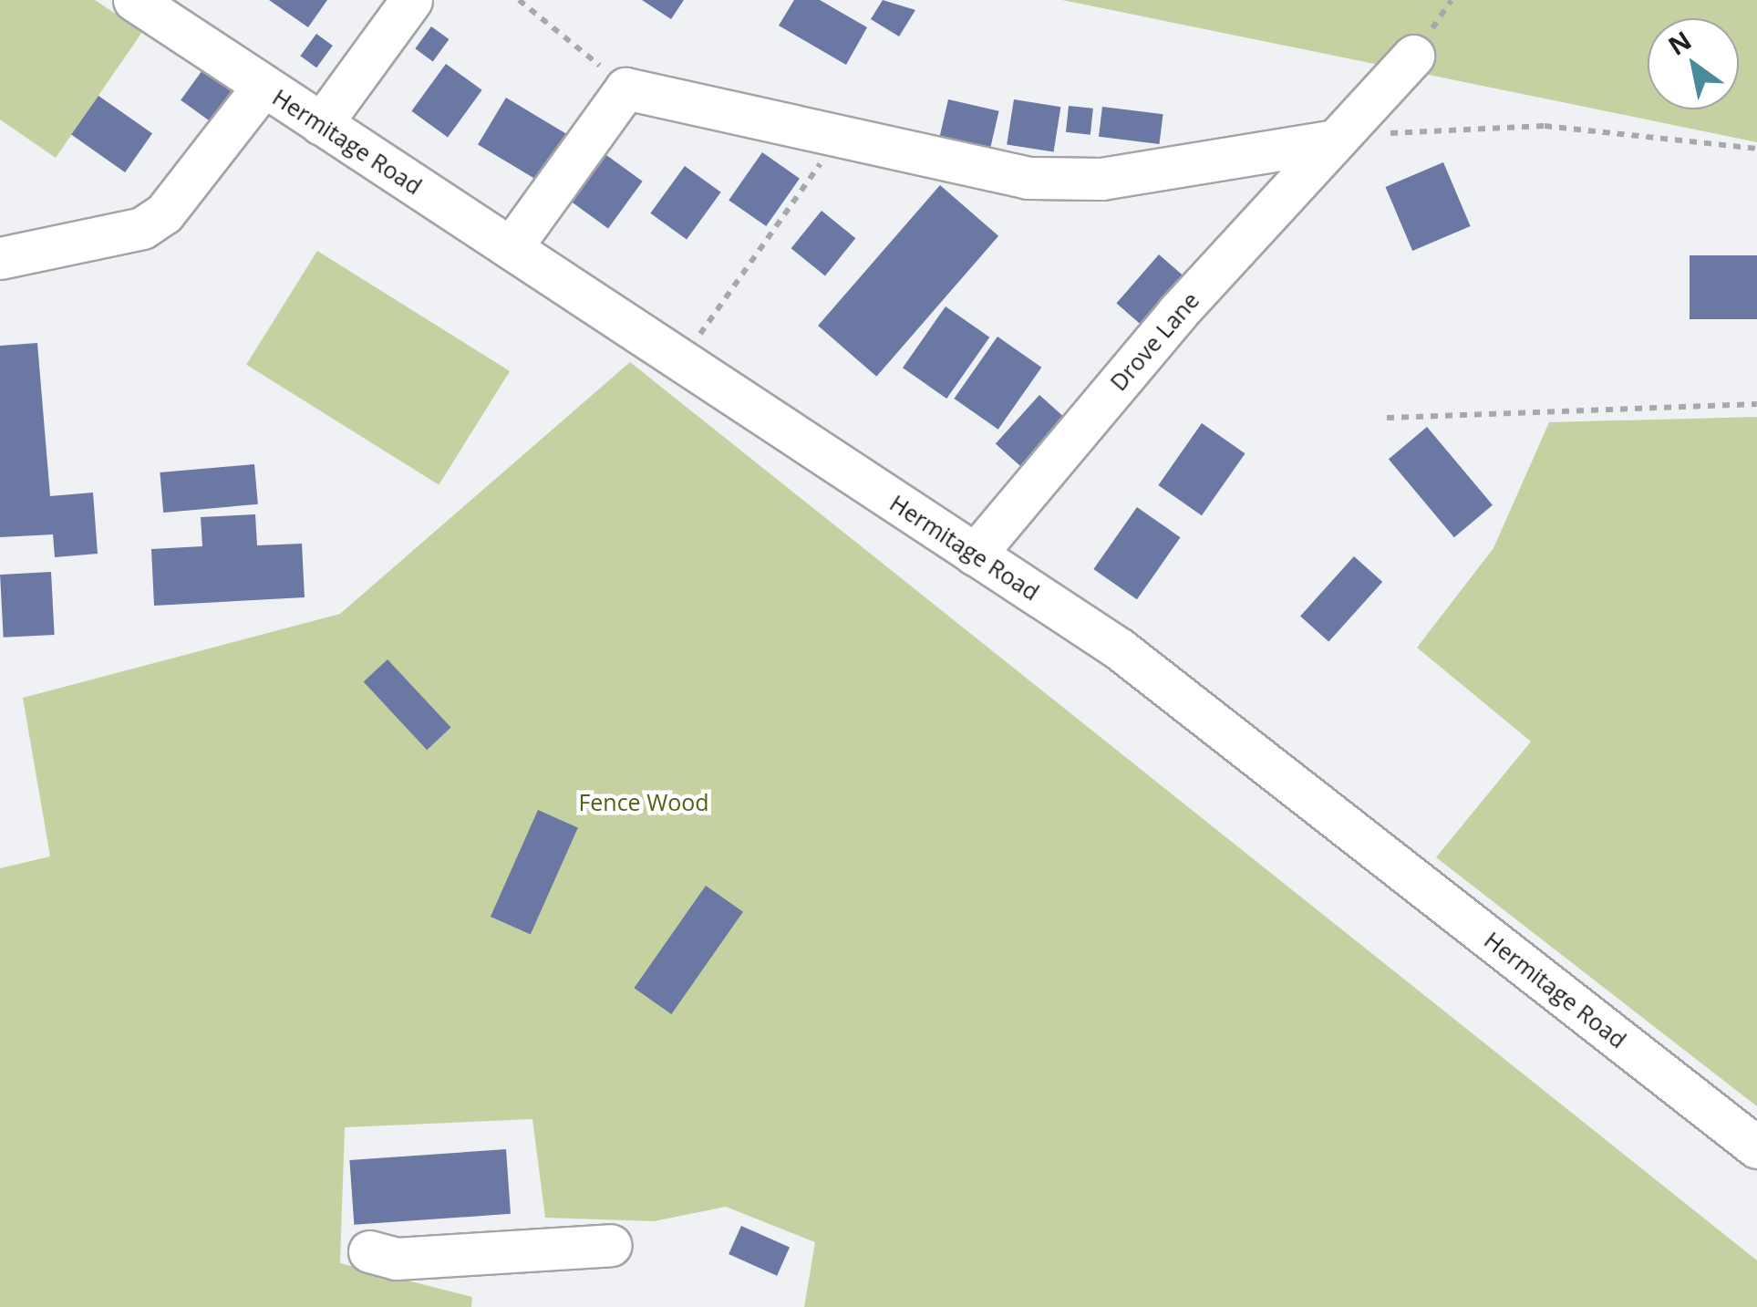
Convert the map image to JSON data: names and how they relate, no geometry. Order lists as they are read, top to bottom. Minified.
{"streets":{"street":["Hermitage Road","Drove Lane"]},"crossings":[["Hermitage Road","Drove Lane"]],"parks":["Fence Wood"],"north":"top left"}
